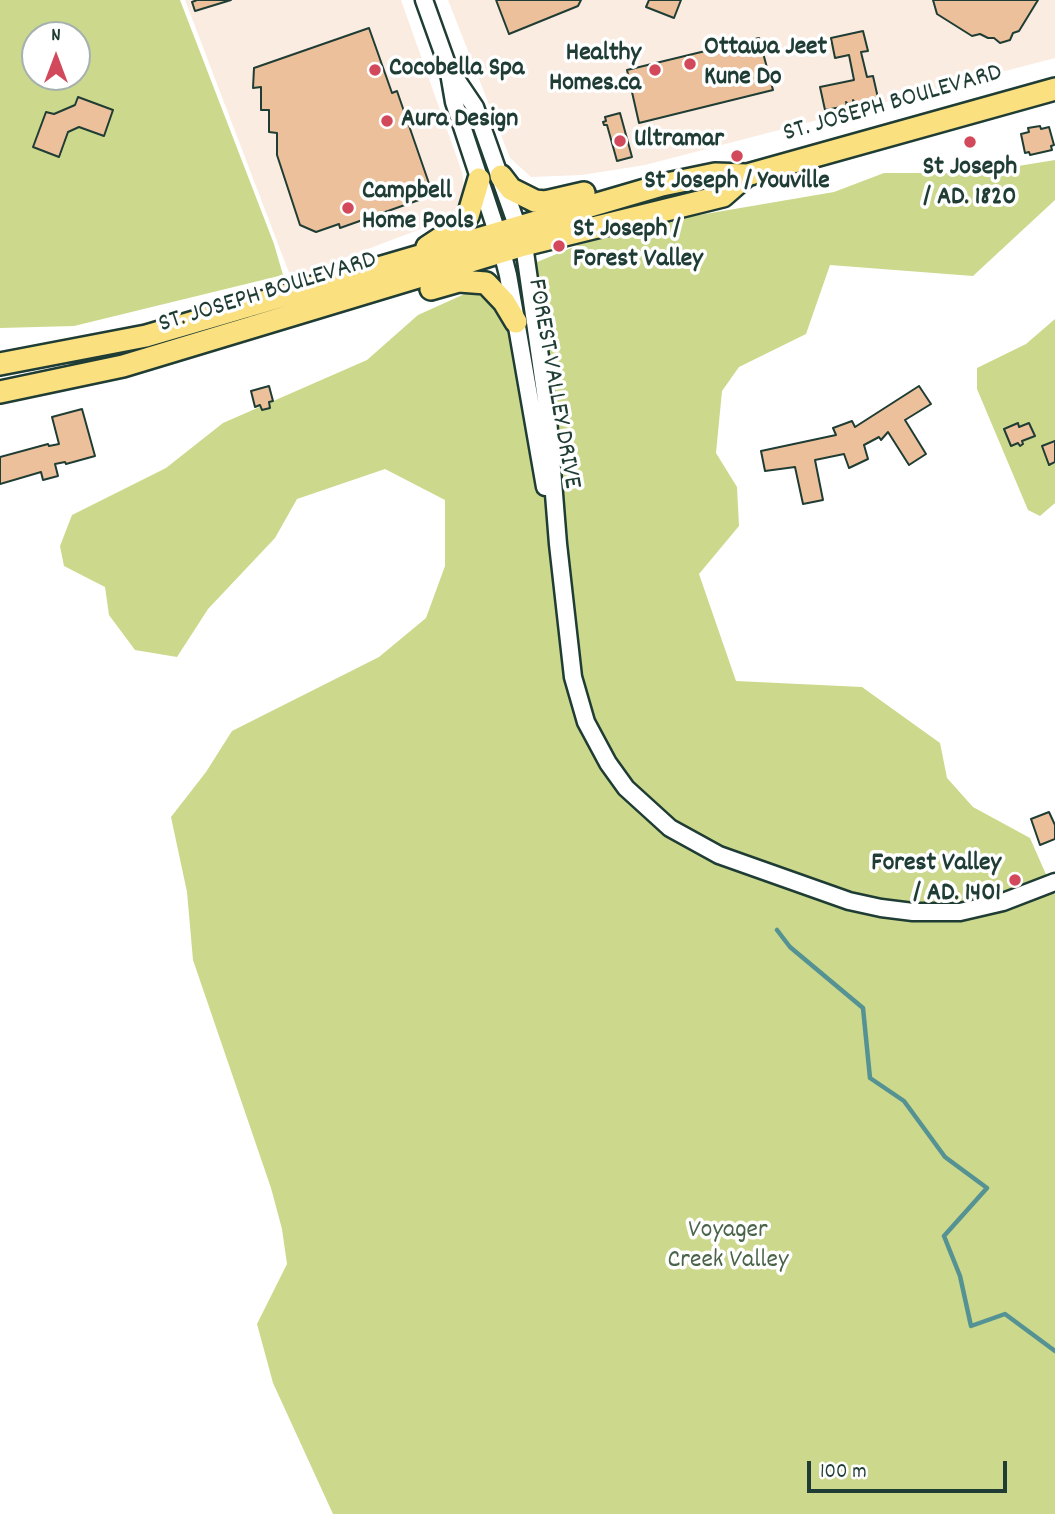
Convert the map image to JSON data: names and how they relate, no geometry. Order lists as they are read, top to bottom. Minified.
{"streets":{"main road":["ST. JOSEPH BOULEVARD"],"street":["FOREST VALLEY DRIVE"]},"crossings":[["ST. JOSEPH BOULEVARD","FOREST VALLEY DRIVE"]],"parks":["Voyager Creek Valley"],"places":["Ottawa Jeet Kune Do","Cocobella Spa","Healthy Homes.ca","Aura Design","Ultramar","St Joseph / AD. 1820","St Joseph / Youville","Campbell Home Pools","St Joseph / Forest Valley","Forest Valley / AD. 1401"],"scale_bar":"100 m","north":"top"}
